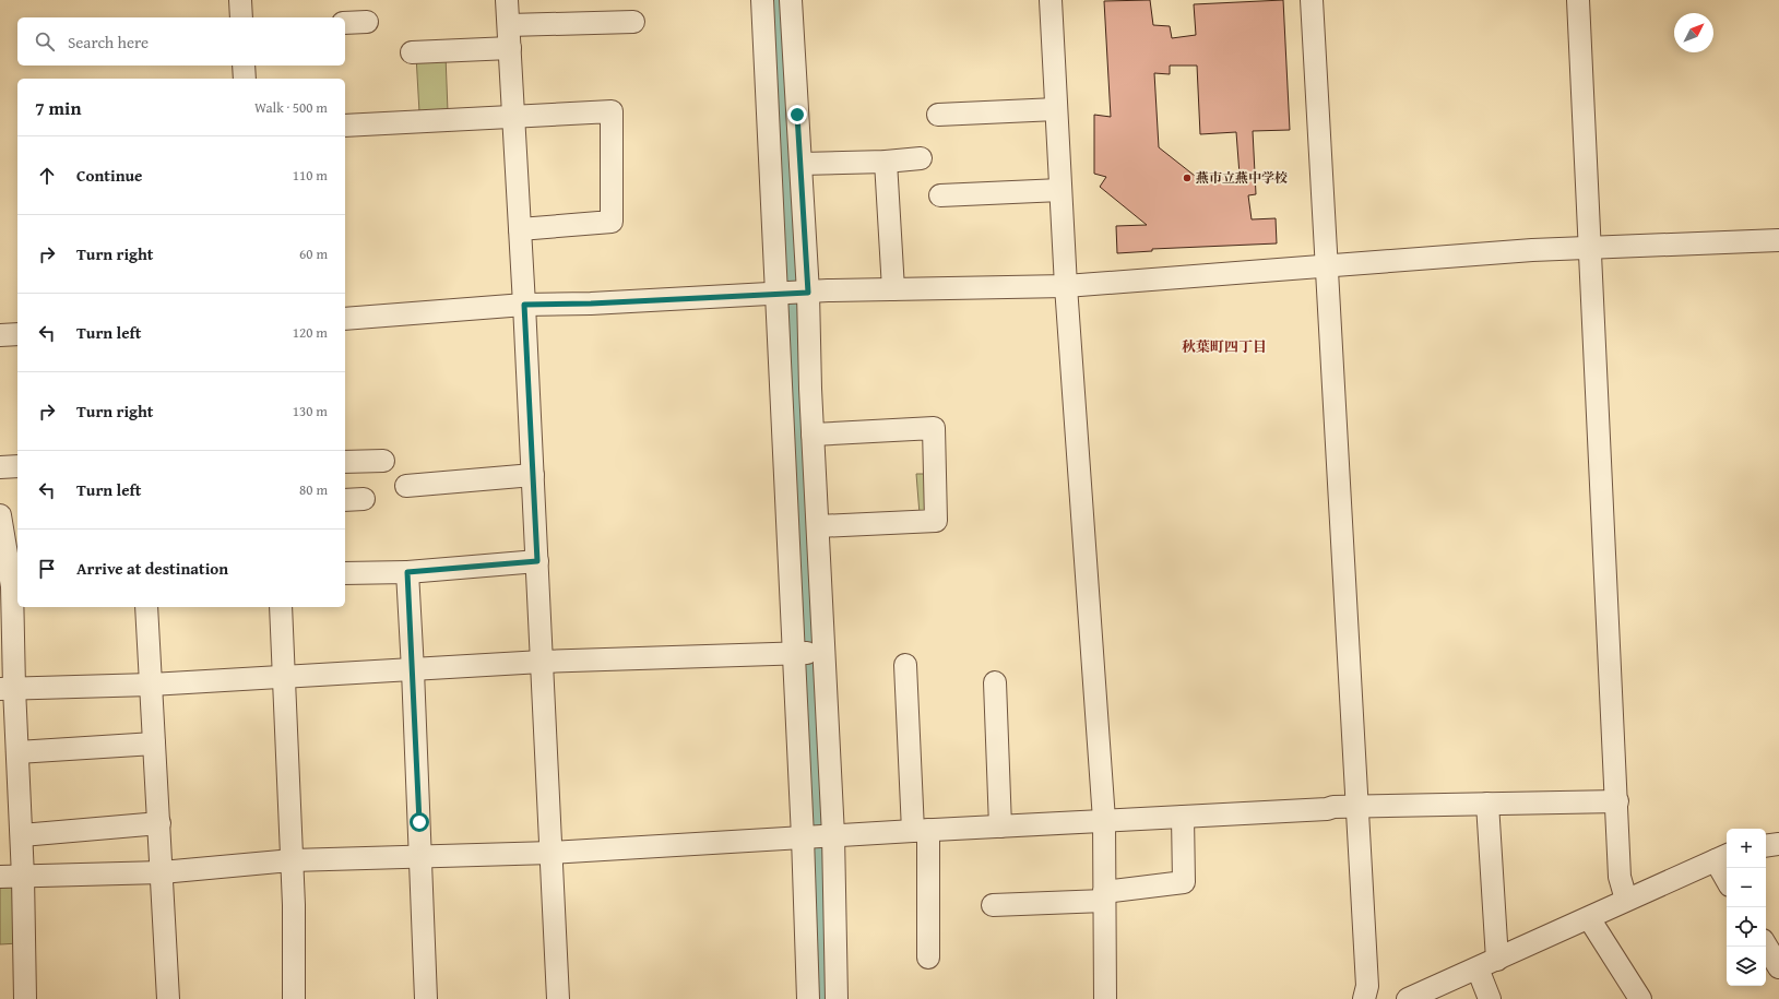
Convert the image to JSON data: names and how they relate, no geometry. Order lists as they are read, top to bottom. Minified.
{"districts":["秋葉町四丁目"],"places":["燕市立燕中学校"],"north":"top right","page":{"search":"Search here","heading":["7 min","Walk · 500 m"],"list":[["Continue","110 m"],["Turn right","60 m"],["Turn left","120 m"],["Turn right","130 m"],["Turn left","80 m"],"Arrive at destination"],"map_buttons":["+","−"]}}
